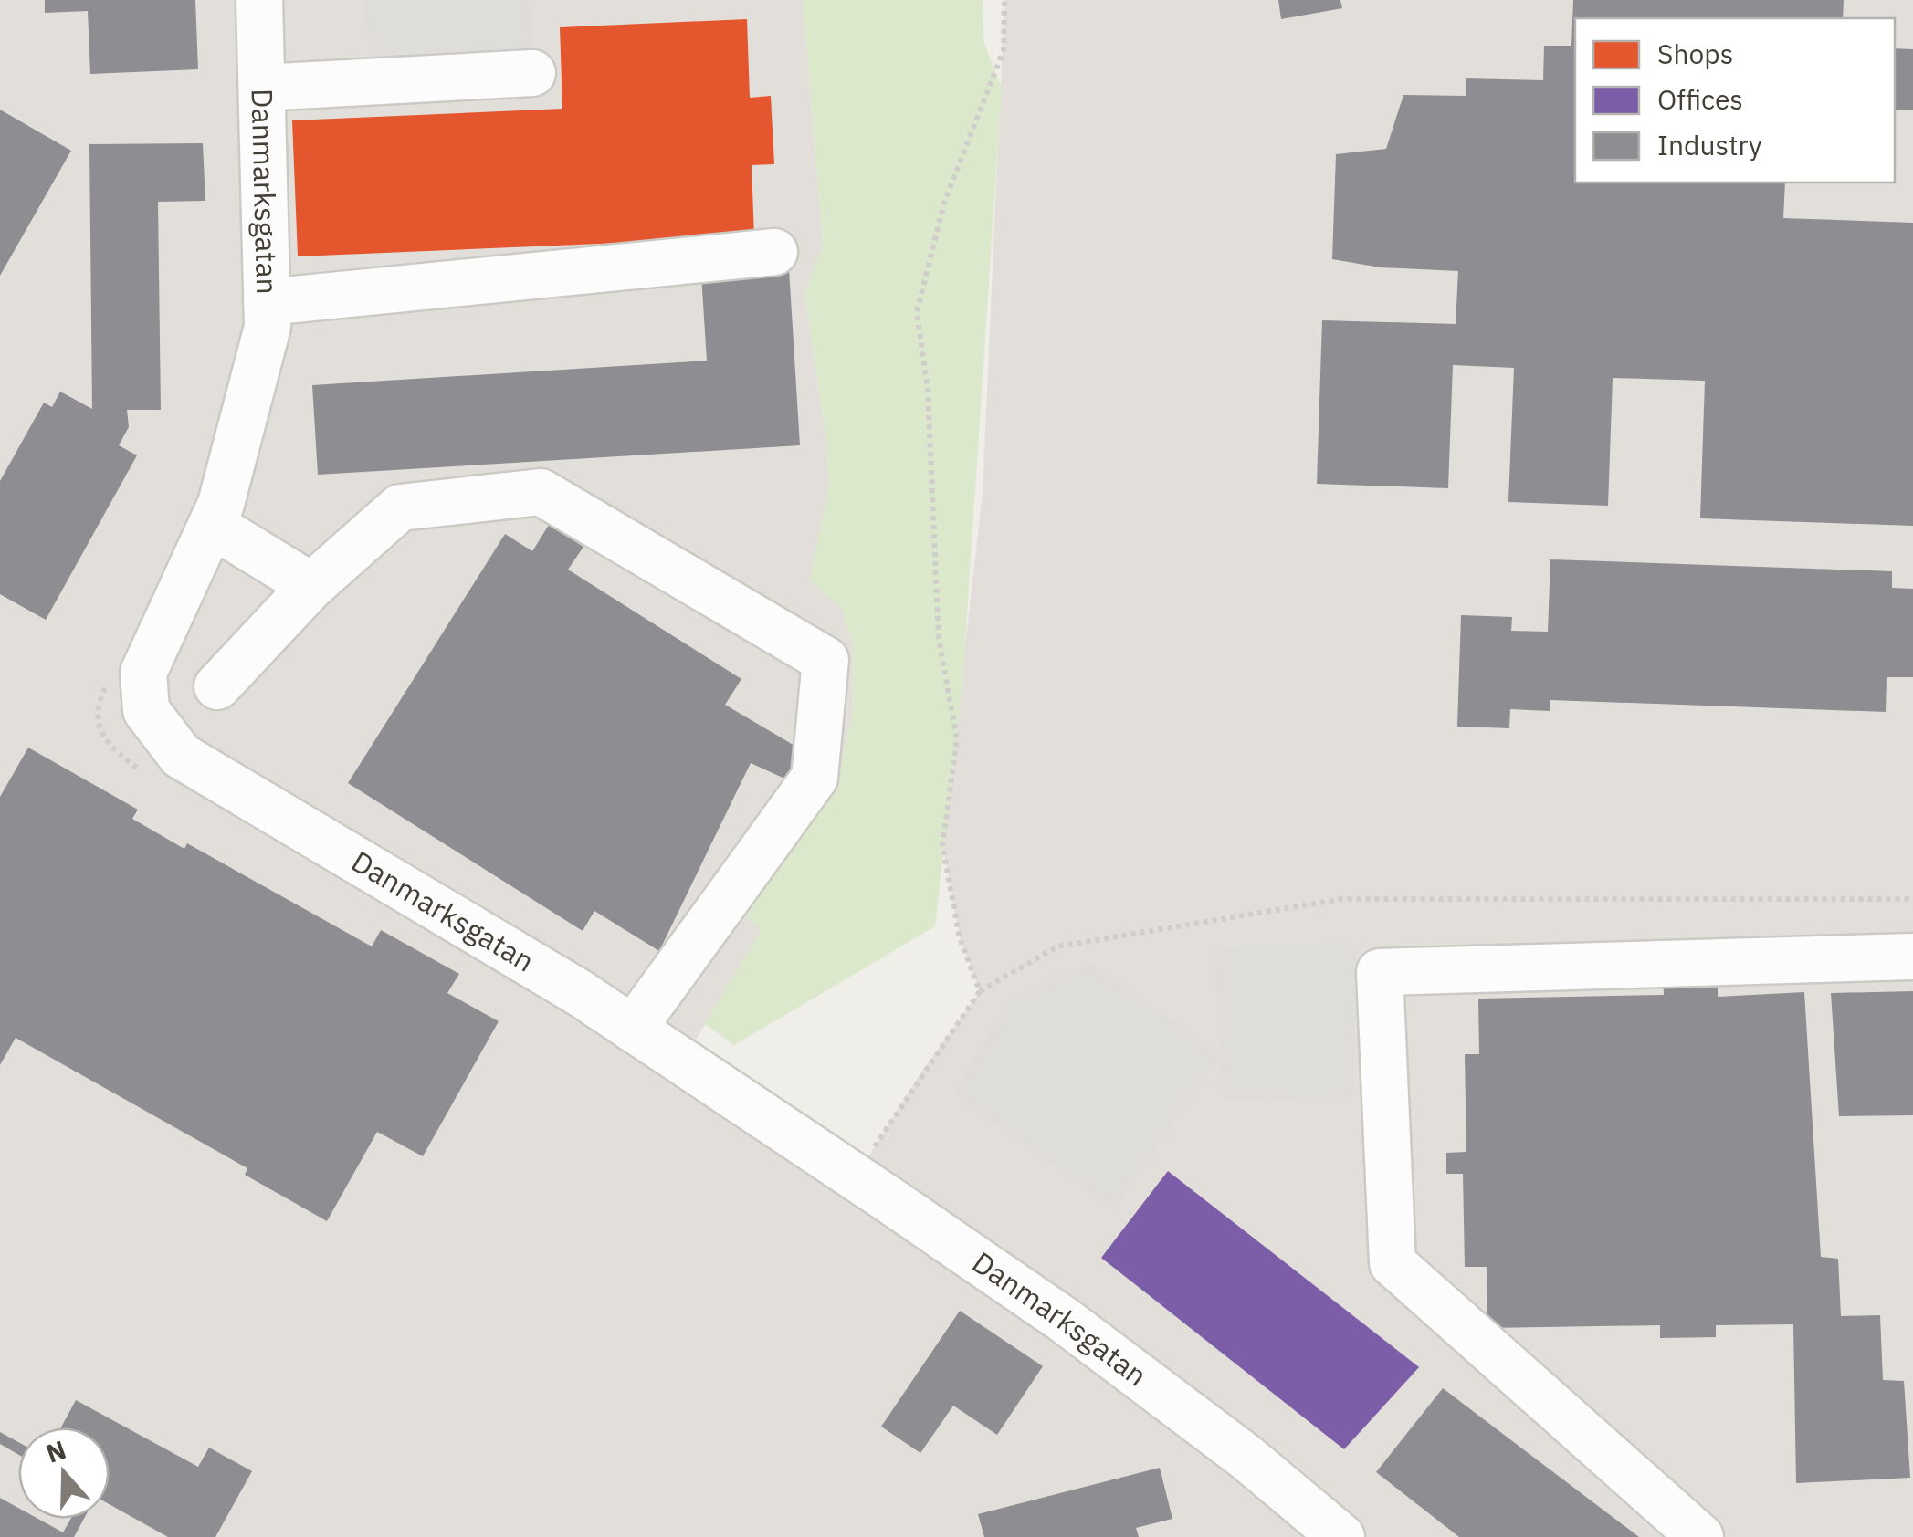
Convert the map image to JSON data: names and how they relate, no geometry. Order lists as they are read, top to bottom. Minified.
{"streets":{"street":["Danmarksgatan"]},"legend":["Shops","Offices","Industry"],"north":"top"}
